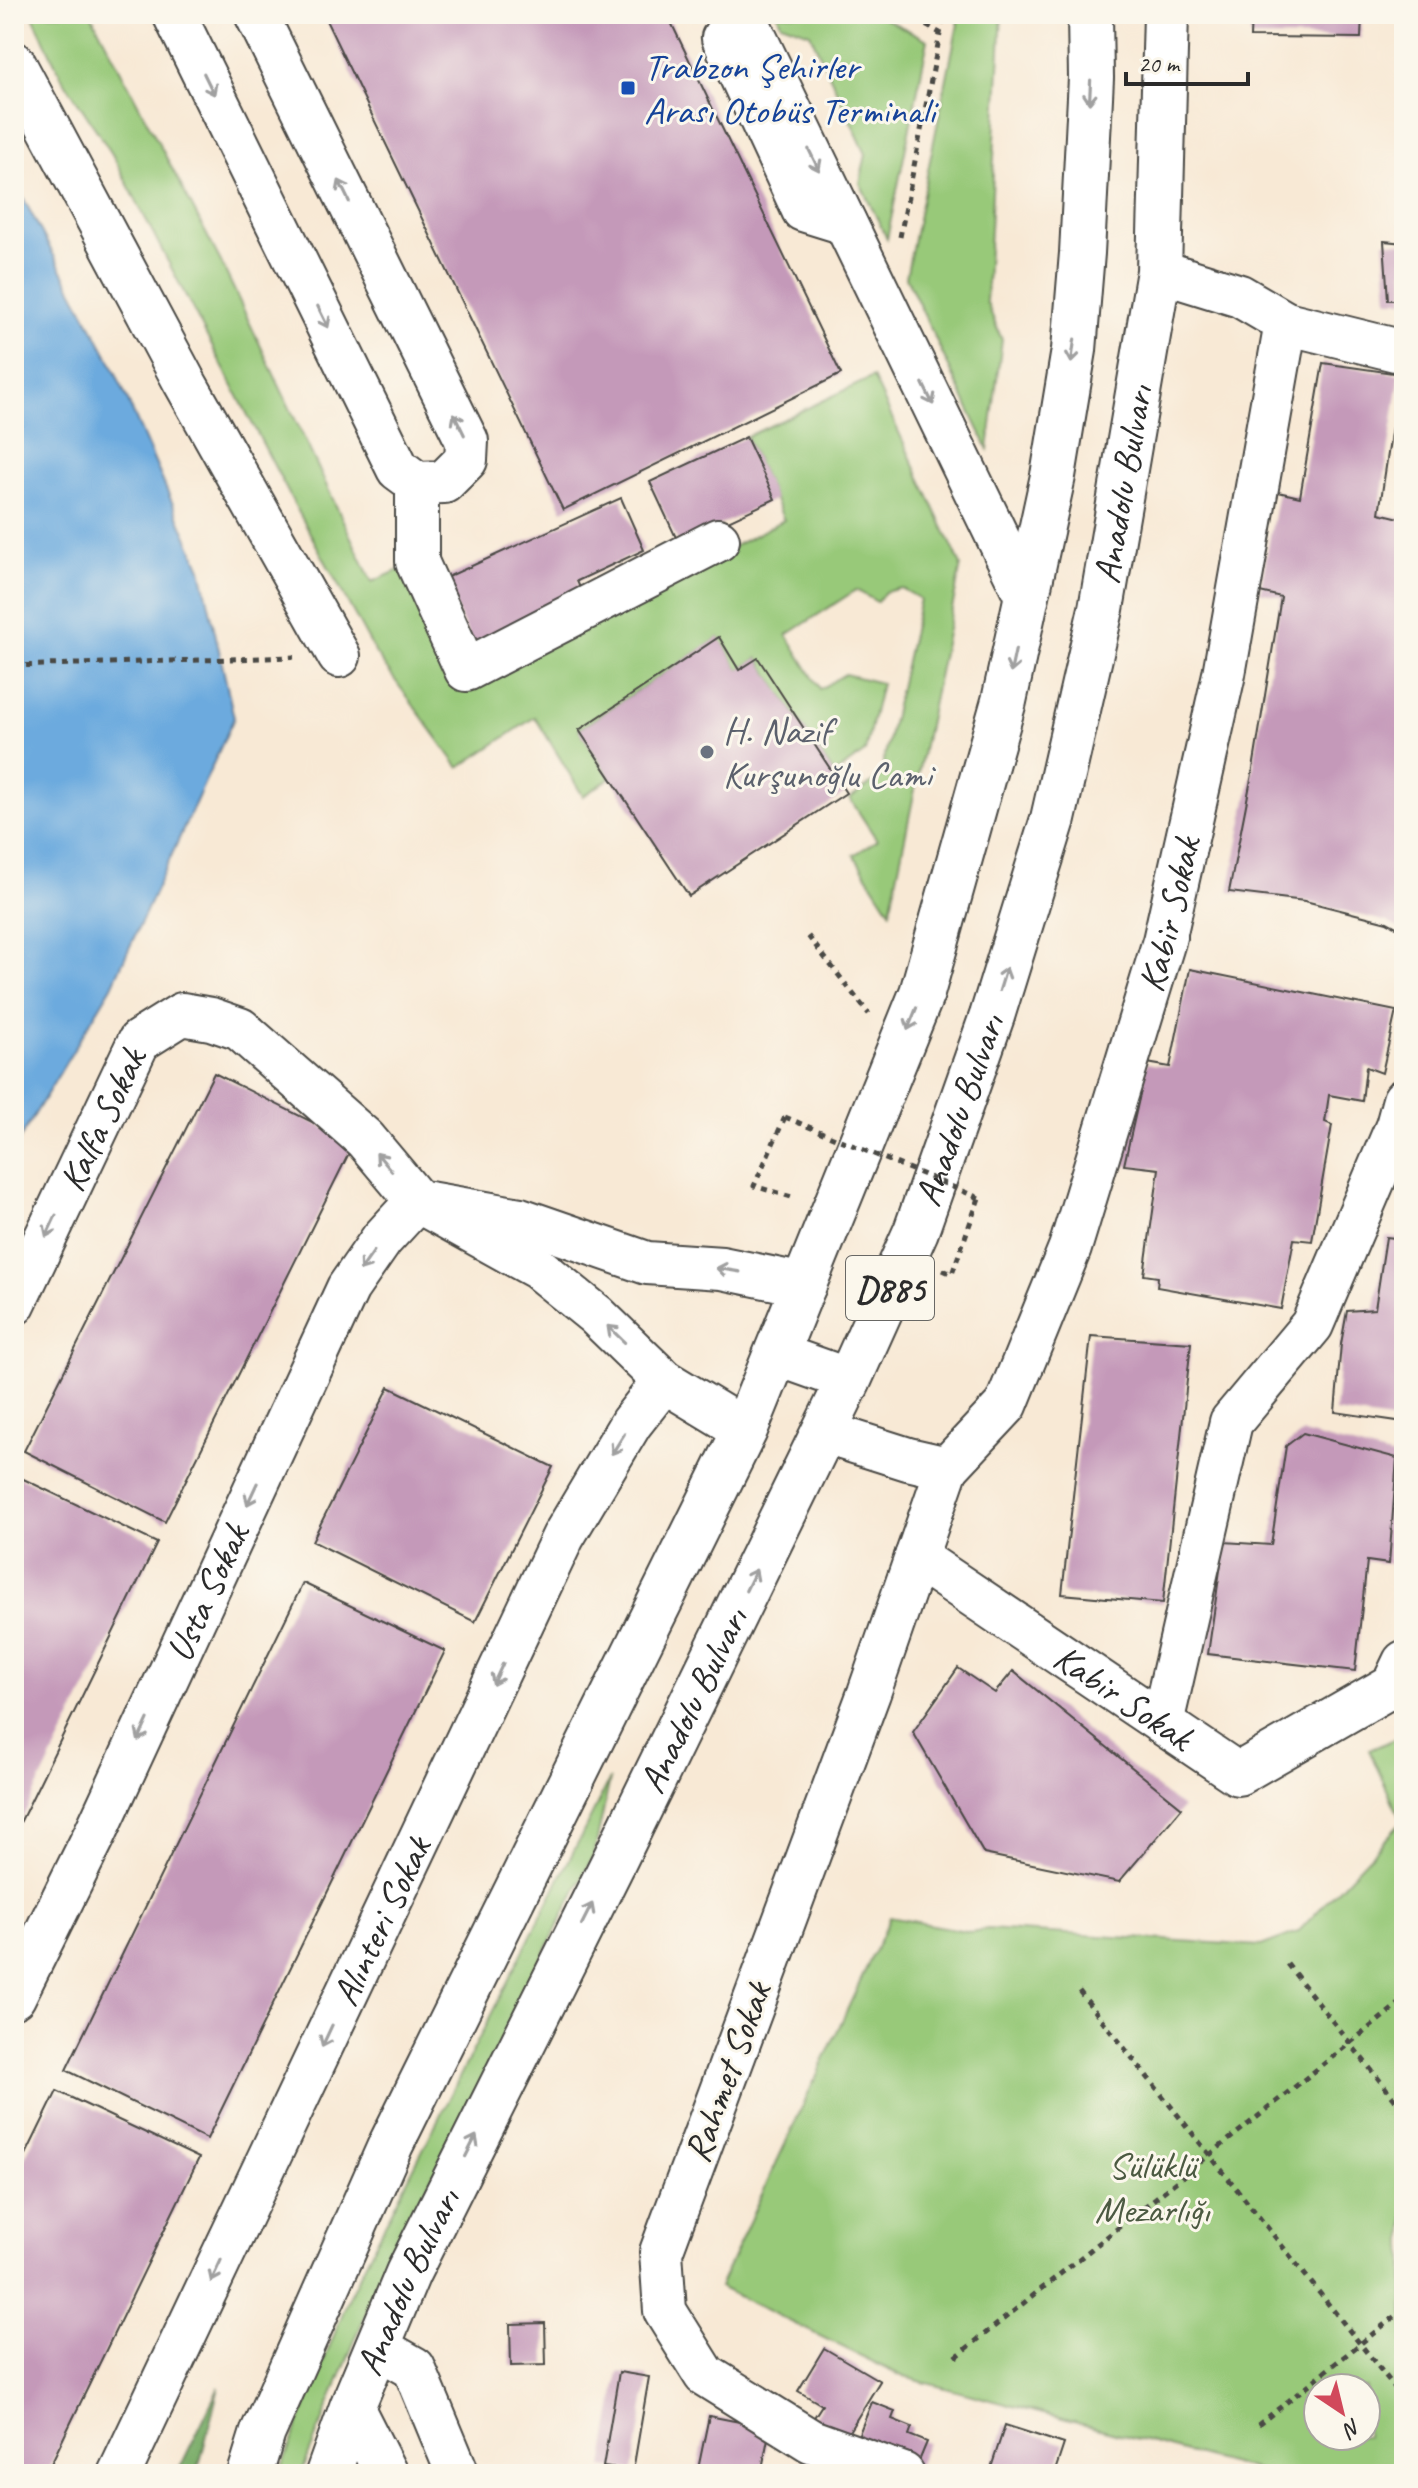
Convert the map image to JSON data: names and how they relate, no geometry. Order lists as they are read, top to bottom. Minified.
{"streets":{"highway":["Anadolu Bulvarı","D885"],"street":["Kabir Sokak","Kalfa Sokak","Usta Sokak","Alınteri Sokak","Rahmet Sokak"]},"crossings":[["Anadolu Bulvarı","Kalfa Sokak"],["Kabir Sokak","Rahmet Sokak"],["Kalfa Sokak","Usta Sokak"],["Kalfa Sokak","Alınteri Sokak"]],"one_way":["Usta Sokak","Alınteri Sokak"],"parks":["Sülüklü Mezarlığı"],"places":{"transit":["Trabzon Şehirler Arası Otobüs Terminali"],"other":["H. Nazif Kurşunoğlu Cami"]},"scale_bar":"20 m","north":"bottom right"}
